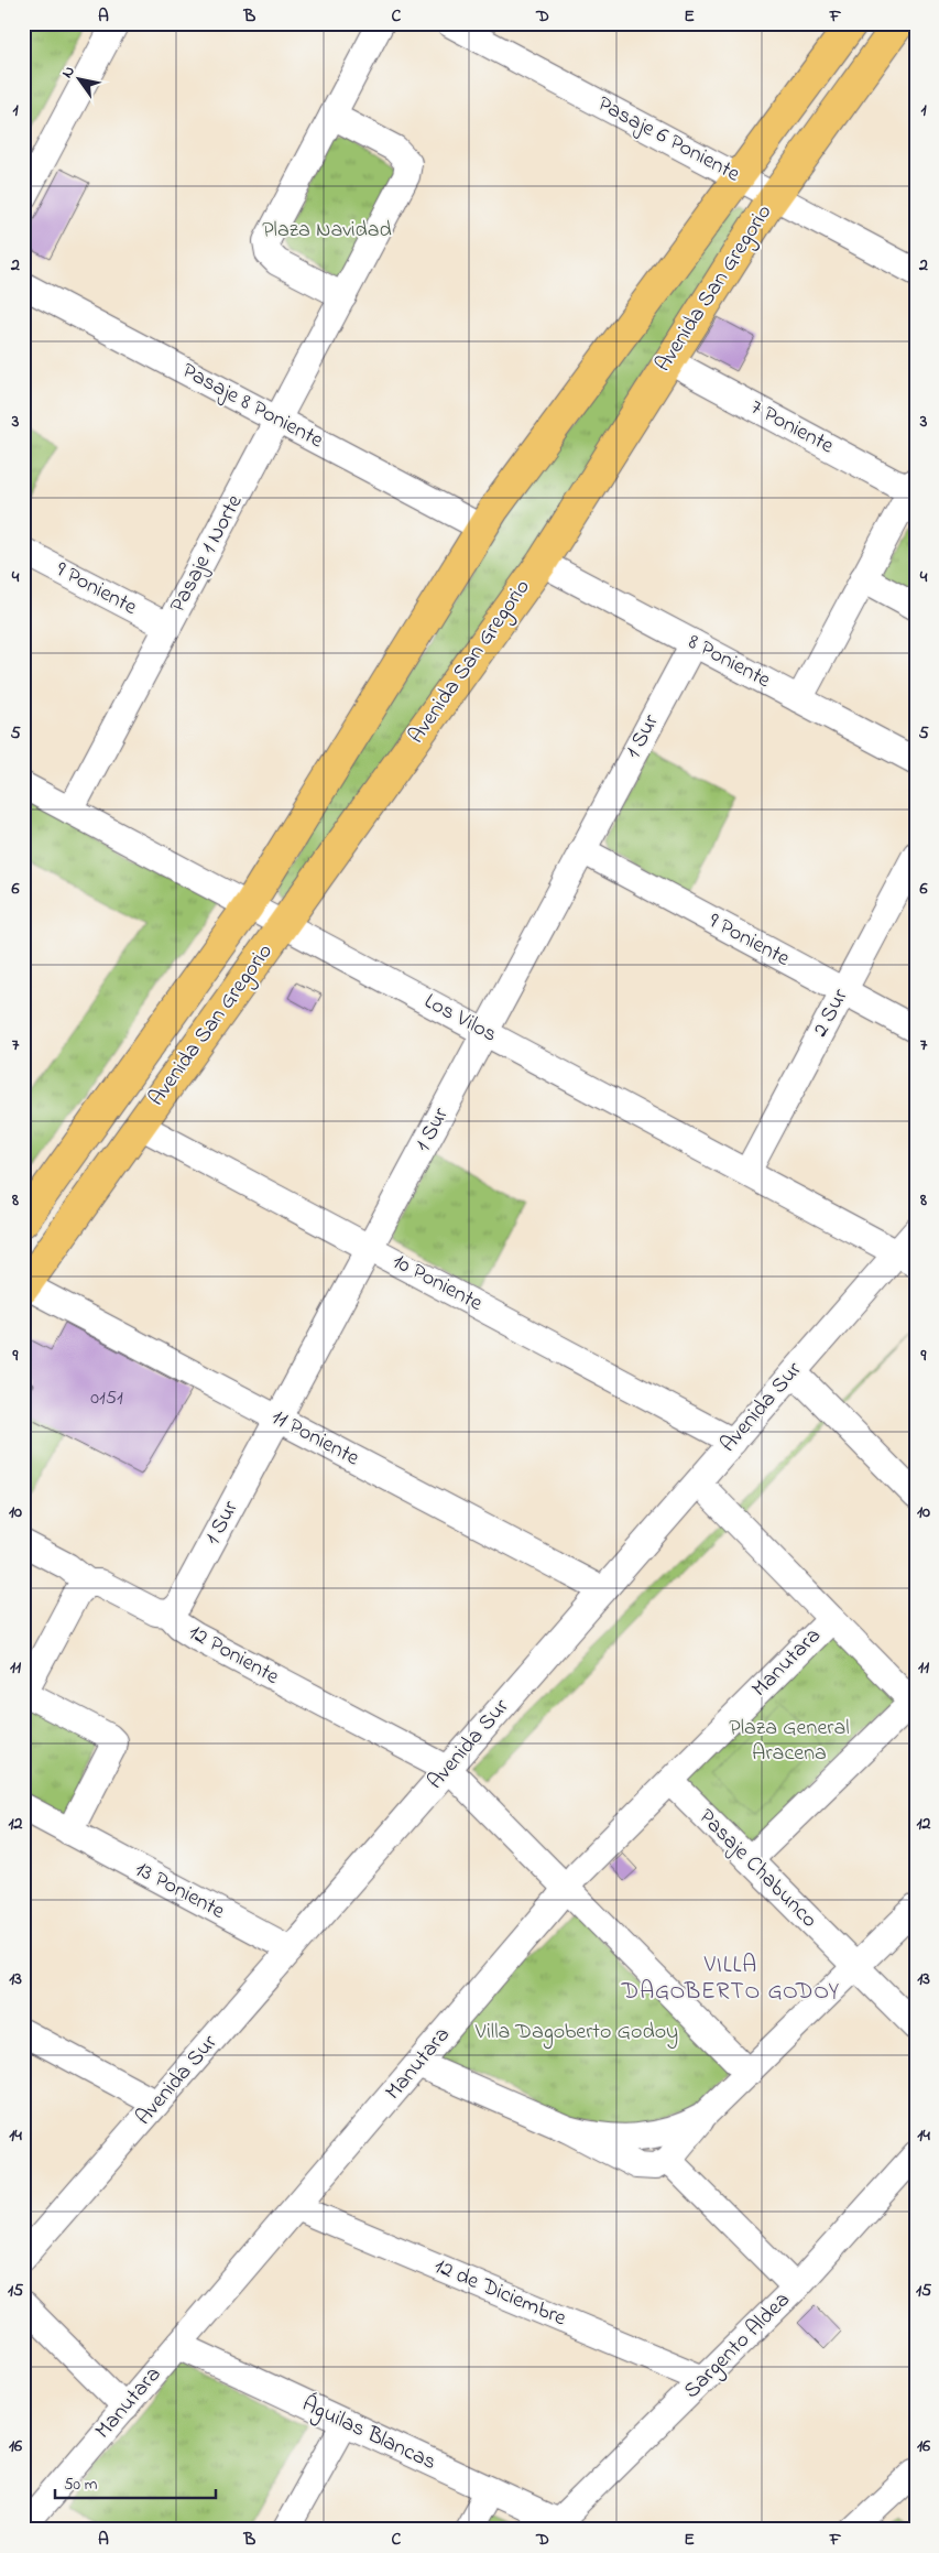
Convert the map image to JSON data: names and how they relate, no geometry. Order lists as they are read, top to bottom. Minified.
{"streets":{"main road":["Avenida San Gregorio"],"street":["Pasaje 6 Poniente","Pasaje 8 Poniente","7 Poniente","Pasaje 1 Norte","9 Poniente","8 Poniente","1 Sur","2 Sur","Los Vilos","10 Poniente","Avenida Sur","11 Poniente","12 Poniente","Manutara","Pasaje Chabunco","13 Poniente","12 de Diciembre","Sargento Aldea","Águilas Blancas"]},"crossings":[["Pasaje 6 Poniente","Avenida San Gregorio"],["Avenida San Gregorio","Pasaje 8 Poniente"],["Avenida San Gregorio","7 Poniente"],["Avenida San Gregorio","8 Poniente"],["Avenida San Gregorio","Los Vilos"],["Avenida San Gregorio","10 Poniente"],["Avenida San Gregorio","11 Poniente"],["Pasaje 8 Poniente","Pasaje 1 Norte"],["Pasaje 1 Norte","9 Poniente"],["Pasaje 1 Norte","Los Vilos"],["9 Poniente","1 Sur"],["9 Poniente","2 Sur"],["8 Poniente","1 Sur"],["1 Sur","Los Vilos"],["1 Sur","10 Poniente"],["1 Sur","11 Poniente"],["1 Sur","12 Poniente"],["2 Sur","Los Vilos"],["Los Vilos","Avenida Sur"],["10 Poniente","Avenida Sur"],["Avenida Sur","11 Poniente"],["Avenida Sur","12 Poniente"],["Avenida Sur","13 Poniente"],["12 Poniente","Manutara"],["Manutara","Pasaje Chabunco"],["Manutara","12 de Diciembre"],["Manutara","Águilas Blancas"],["12 de Diciembre","Sargento Aldea"],["Sargento Aldea","Águilas Blancas"]],"districts":["VILLA DAGOBERTO GODOY"],"parks":["Plaza Navidad","Plaza General Aracena","Villa Dagoberto Godoy"],"house_numbers":["0151"],"scale_bar":"50 m","north":"top left","grid":{"columns":["A","B","C","D","E","F"],"rows":["1","2","3","4","5","6","7","8","9","10","11","12","13","14","15","16"]}}
